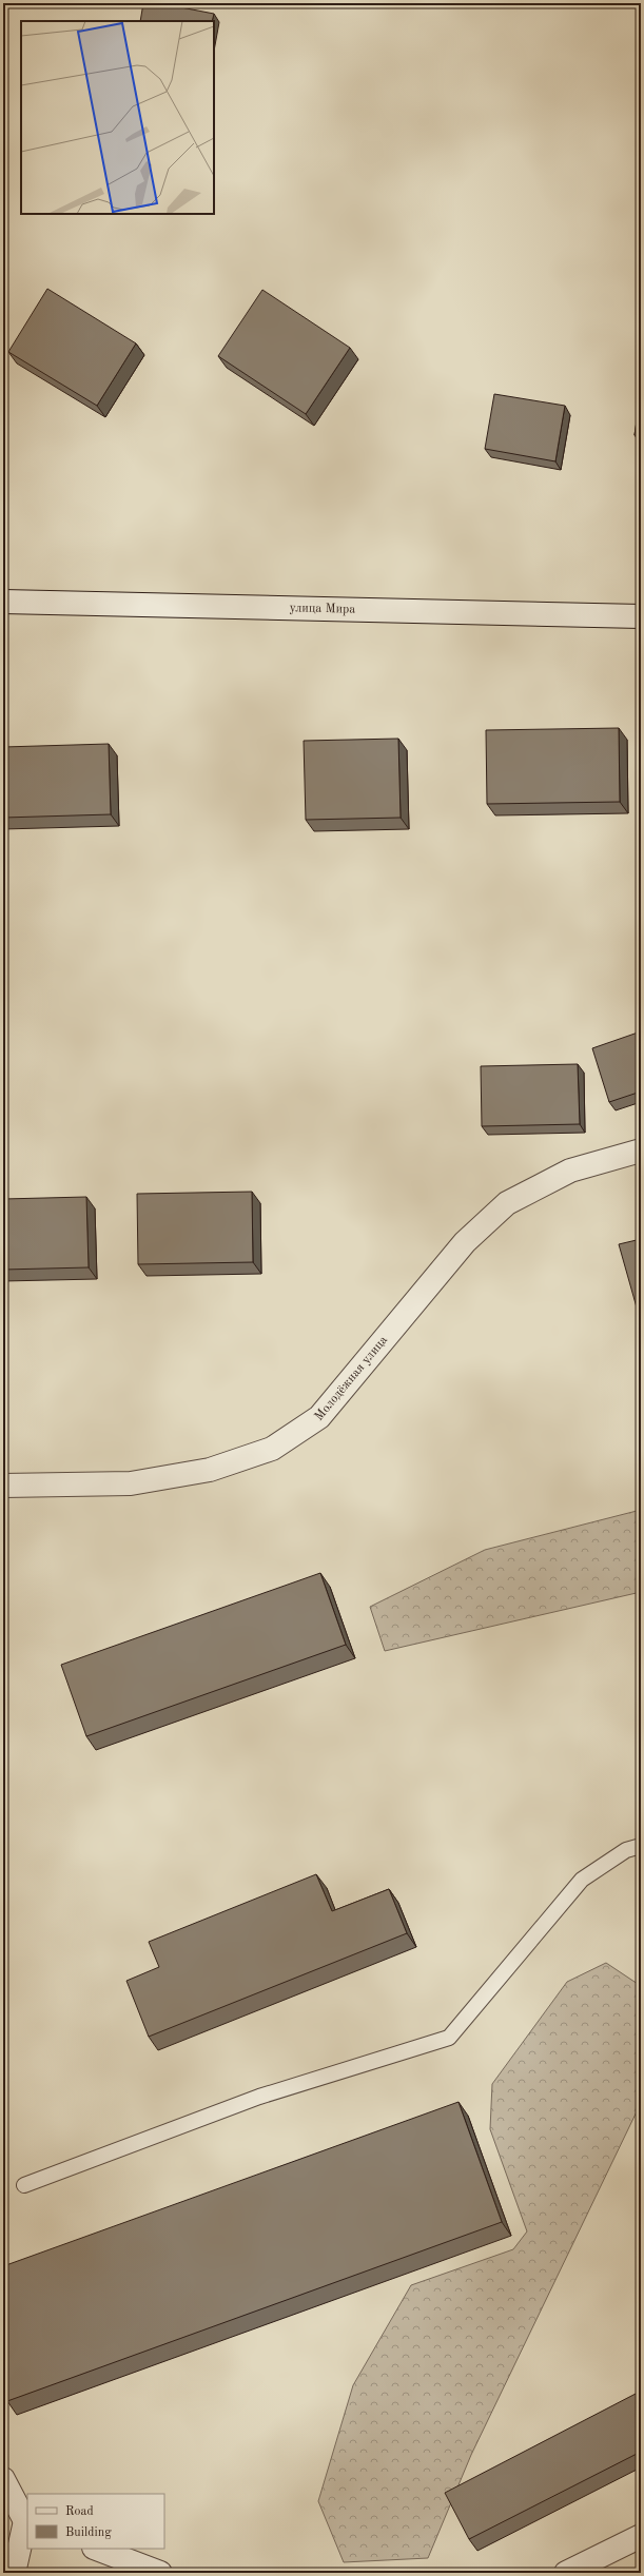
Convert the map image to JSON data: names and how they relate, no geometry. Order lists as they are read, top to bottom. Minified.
{"streets":{"street":["улица Мира","Молодёжная улица"]},"legend":["Road","Building"]}
